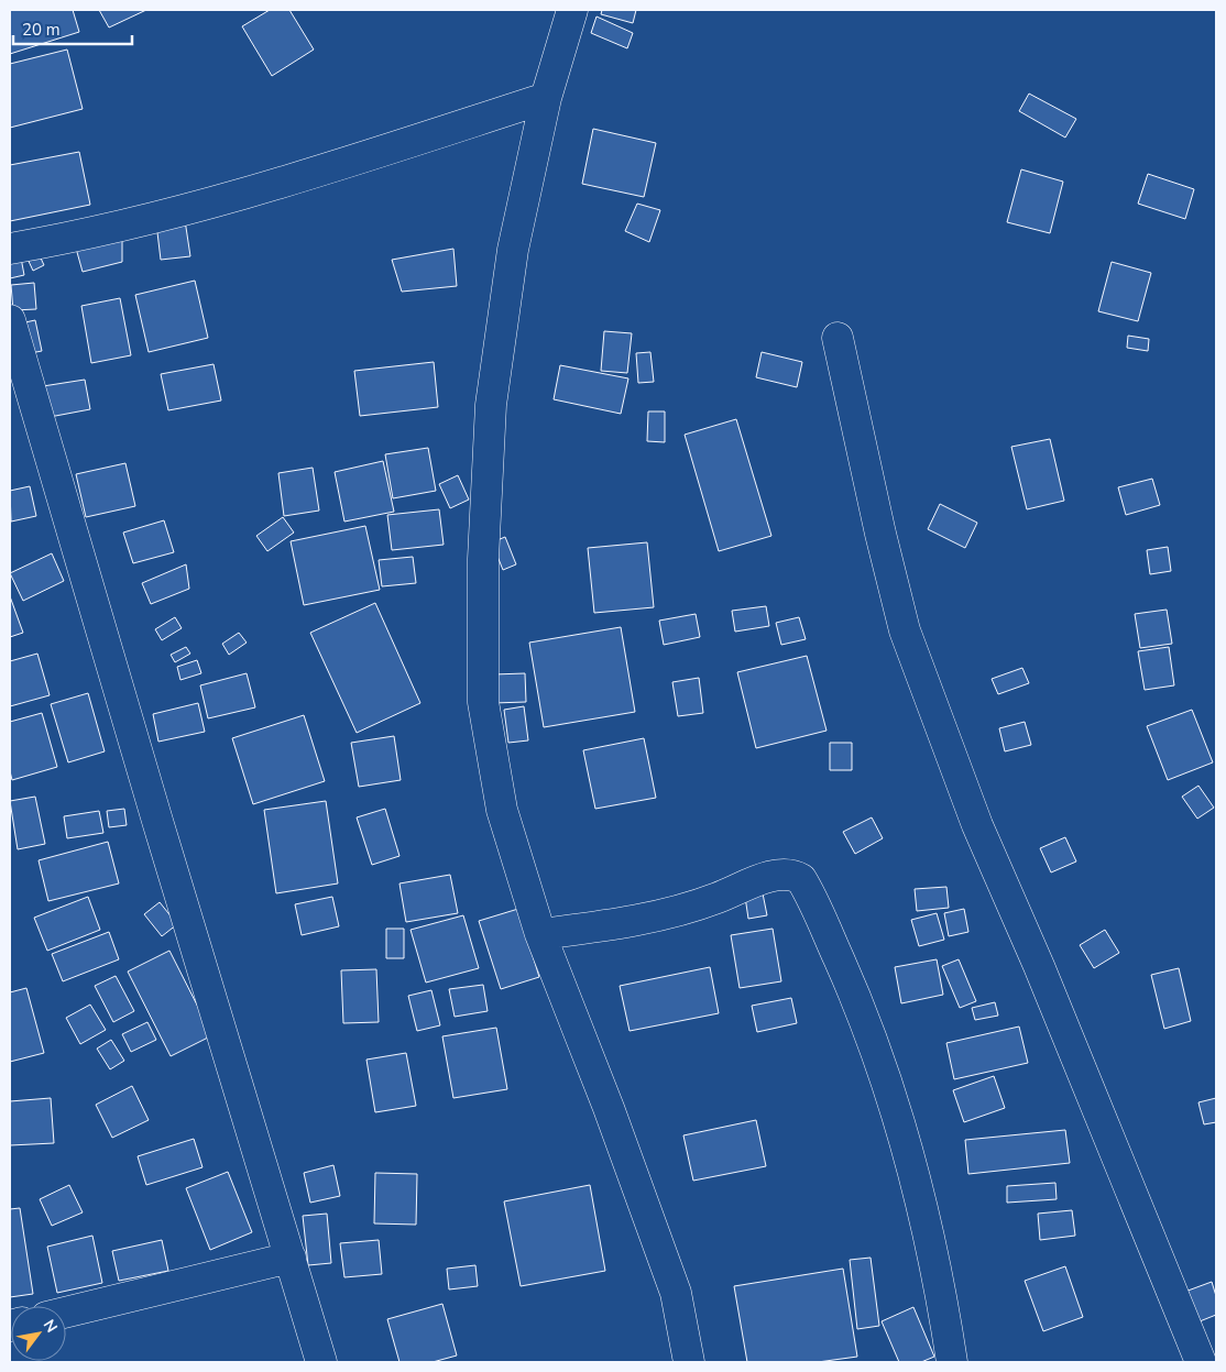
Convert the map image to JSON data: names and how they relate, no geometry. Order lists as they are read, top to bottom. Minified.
{"scale_bar":"20 m","north":"top right"}
